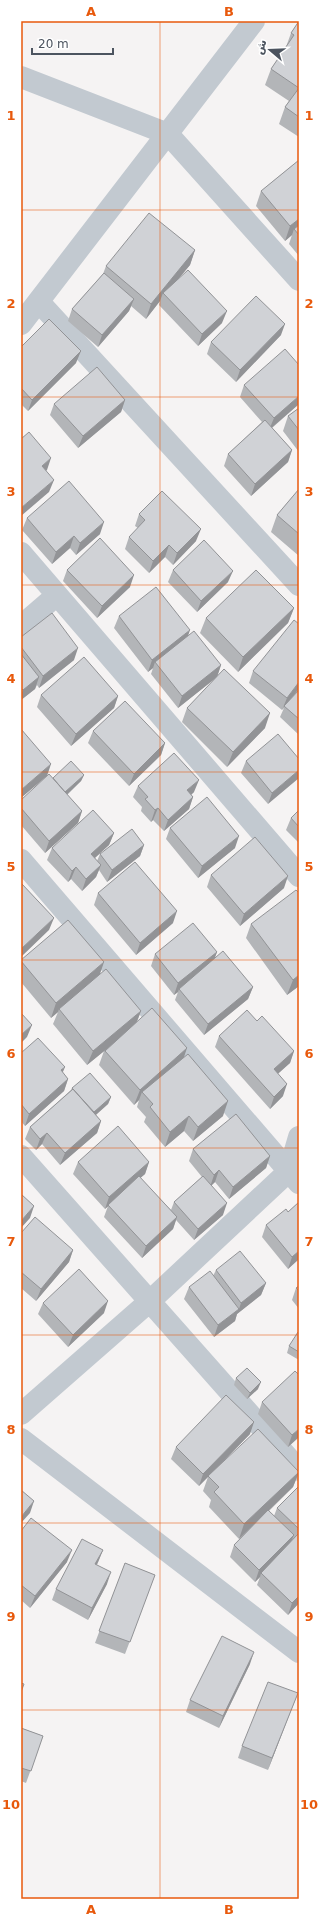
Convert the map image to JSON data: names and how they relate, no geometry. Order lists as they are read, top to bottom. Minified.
{"scale_bar":"20 m","north":"left","grid":{"columns":["A","B"],"rows":["1","2","3","4","5","6","7","8","9","10"]}}
